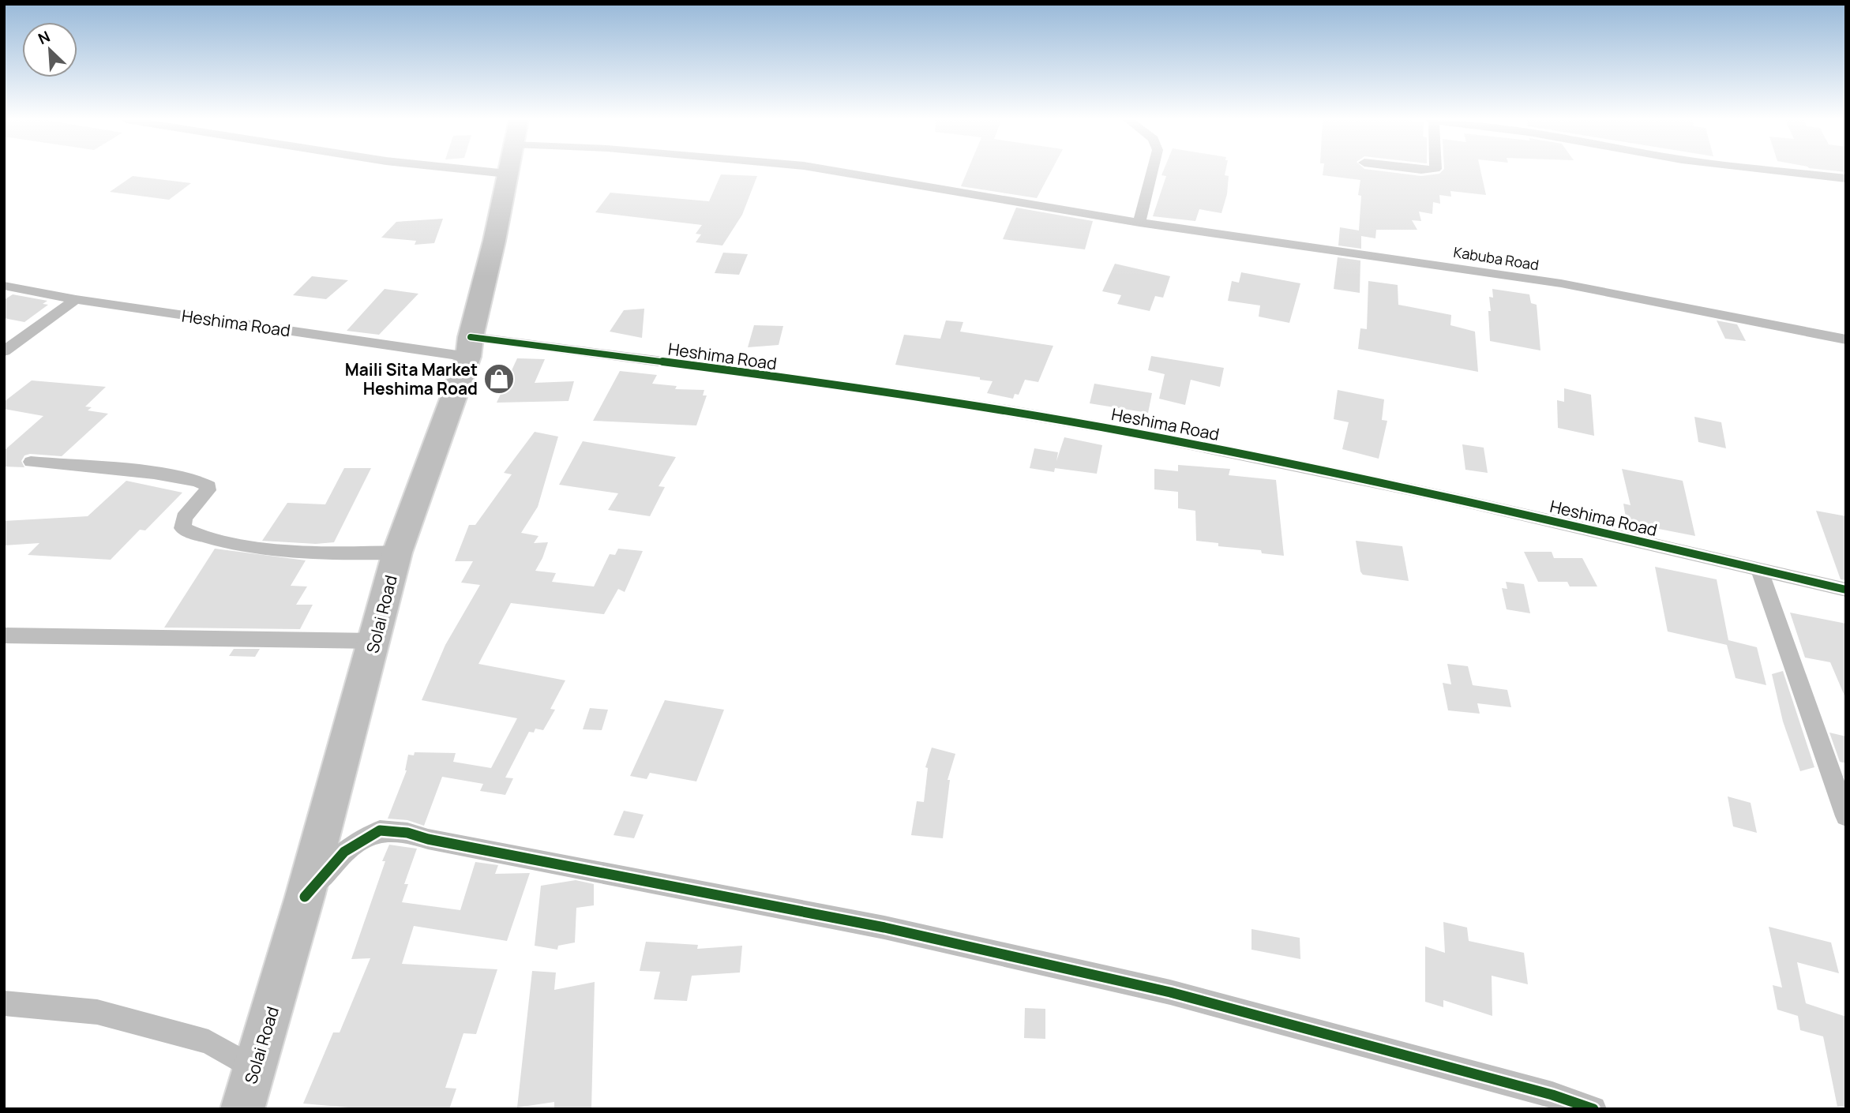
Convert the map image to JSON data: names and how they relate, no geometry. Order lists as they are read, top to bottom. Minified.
{"streets":{"highway":["Solai Road"],"street":["Kabuba Road","Heshima Road"]},"crossings":[["Heshima Road","Solai Road"]],"places":{"shop":["Maili Sita Market Heshima Road"]},"north":"top left"}
